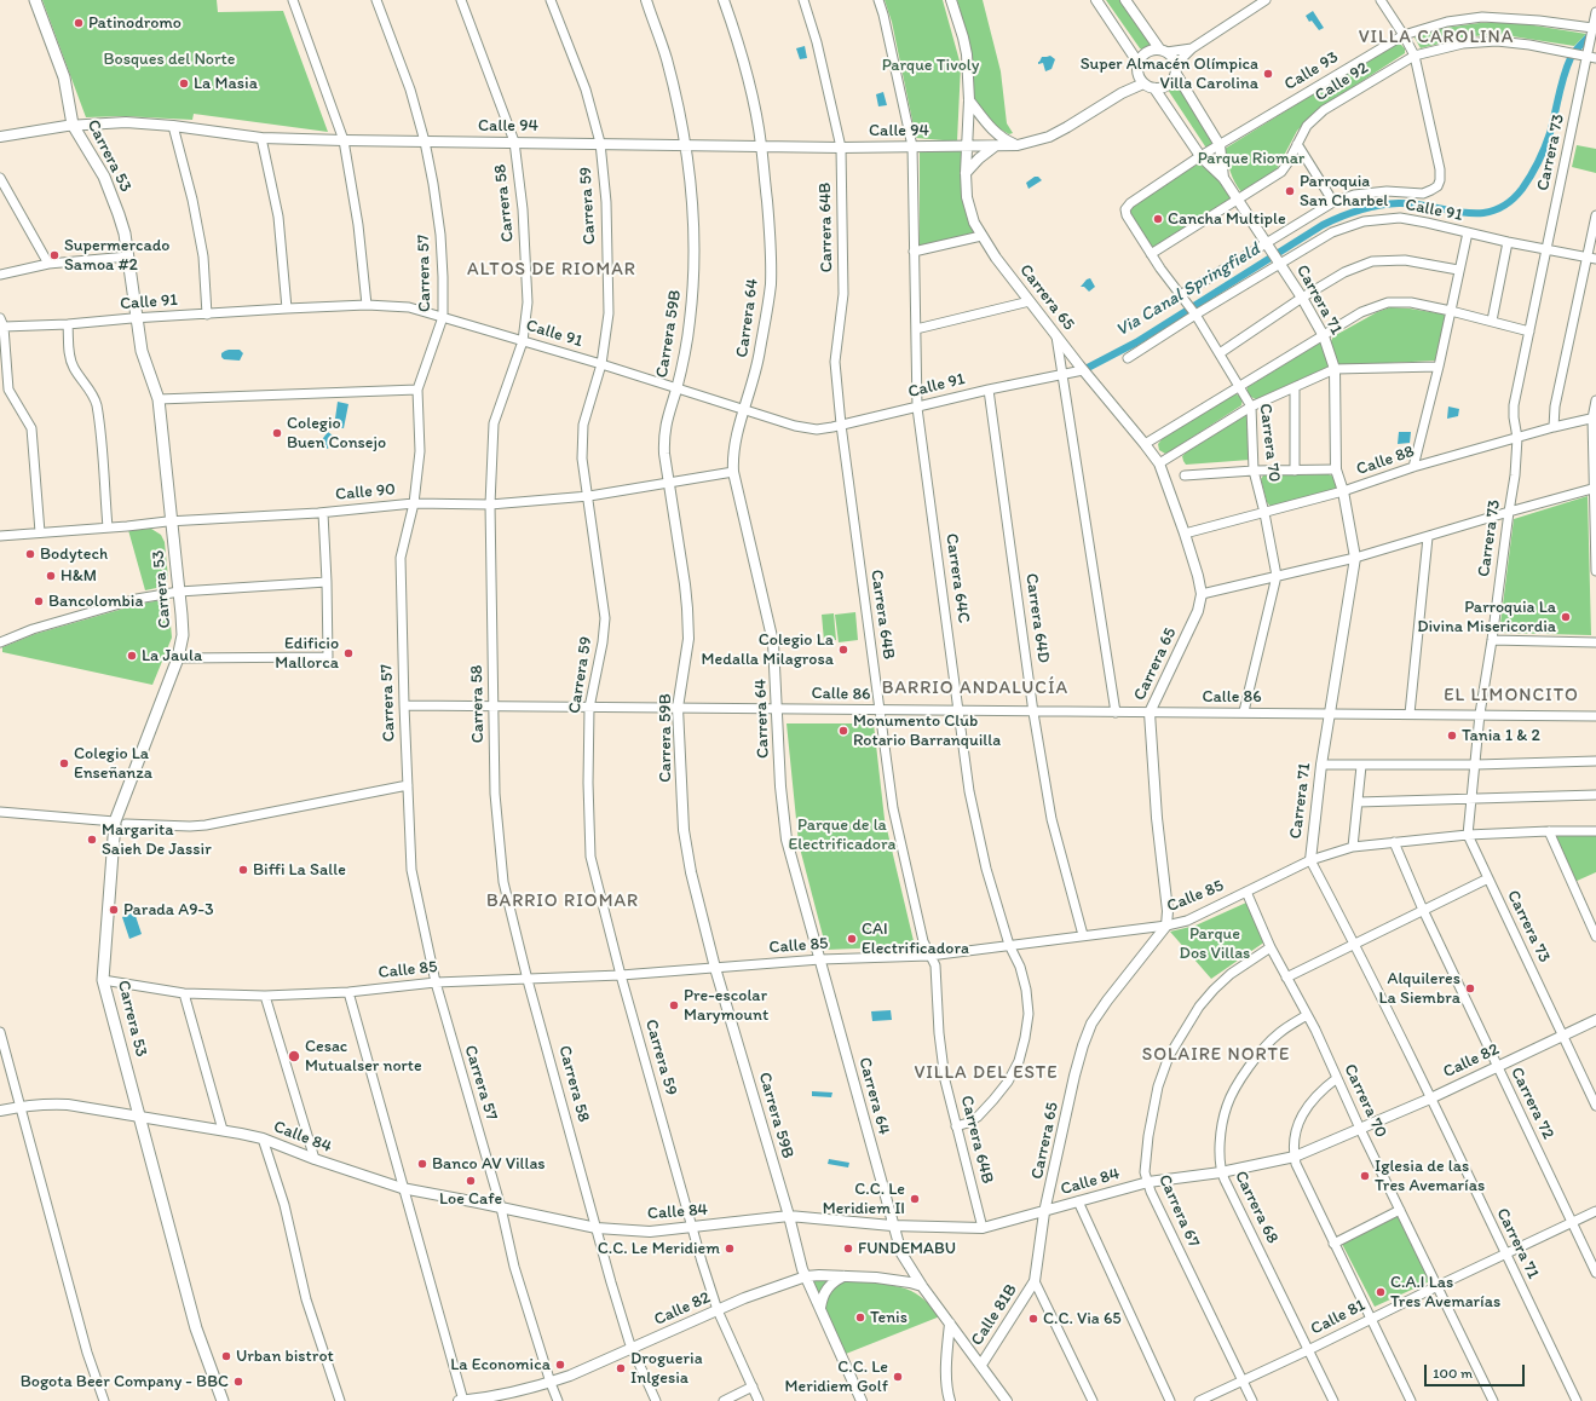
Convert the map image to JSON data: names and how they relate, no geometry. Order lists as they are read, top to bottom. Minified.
{"streets":{"main road":["Carrera 53"],"street":["Calle 93","Calle 92","Calle 94","Carrera 73","Carrera 58","Carrera 59","Calle 91","Carrera 64B","Carrera 57","Carrera 65","Carrera 71","Carrera 64","Carrera 59B","Carrera 70","Calle 88","Calle 90","Carrera 64C","Carrera 64D","Calle 86","Calle 85","Calle 82","Carrera 72","Calle 84","Carrera 68","Carrera 67","Calle 81B","Calle 81"]},"crossings":[["Calle 93","Carrera 73"],["Calle 93","Carrera 71"],["Calle 93","Carrera 70"],["Calle 92","Carrera 73"],["Calle 92","Carrera 71"],["Calle 92","Carrera 70"],["Calle 94","Carrera 53"],["Calle 94","Carrera 58"],["Calle 94","Carrera 59"],["Calle 94","Carrera 64B"],["Calle 94","Carrera 57"],["Calle 94","Carrera 65"],["Calle 94","Carrera 71"],["Calle 94","Carrera 64"],["Calle 94","Carrera 59B"],["Calle 94","Carrera 64C"],["Carrera 73","Calle 91"],["Carrera 73","Calle 88"],["Carrera 73","Calle 86"],["Carrera 73","Calle 85"],["Carrera 73","Calle 82"],["Carrera 53","Calle 91"],["Carrera 53","Calle 90"],["Carrera 53","Calle 85"],["Carrera 53","Calle 84"],["Carrera 58","Calle 91"],["Carrera 58","Calle 90"],["Carrera 58","Calle 86"],["Carrera 58","Calle 85"],["Carrera 58","Calle 82"],["Carrera 58","Calle 84"],["Carrera 59","Calle 91"],["Carrera 59","Calle 90"],["Carrera 59","Calle 86"],["Carrera 59","Calle 85"],["Carrera 59","Calle 82"],["Carrera 59","Calle 84"],["Calle 91","Carrera 64B"],["Calle 91","Carrera 57"],["Calle 91","Carrera 65"],["Calle 91","Carrera 71"],["Calle 91","Carrera 64"],["Calle 91","Carrera 59B"],["Calle 91","Carrera 70"],["Calle 91","Carrera 64C"],["Calle 91","Carrera 64D"],["Carrera 64B","Carrera 64C"],["Carrera 64B","Calle 86"],["Carrera 64B","Calle 85"],["Carrera 64B","Calle 84"],["Carrera 57","Calle 90"],["Carrera 57","Calle 86"],["Carrera 57","Calle 85"],["Carrera 57","Calle 82"],["Carrera 57","Calle 84"],["Carrera 65","Calle 88"],["Carrera 65","Calle 86"],["Carrera 65","Calle 85"],["Carrera 65","Calle 84"],["Carrera 65","Calle 81B"],["Carrera 71","Calle 88"],["Carrera 71","Calle 86"],["Carrera 71","Calle 85"],["Carrera 71","Calle 82"],["Carrera 71","Calle 81"],["Carrera 64","Calle 90"],["Carrera 64","Calle 86"],["Carrera 64","Calle 85"],["Carrera 64","Calle 82"],["Carrera 64","Calle 84"],["Carrera 64","Calle 81B"],["Carrera 59B","Calle 90"],["Carrera 59B","Calle 86"],["Carrera 59B","Calle 85"],["Carrera 59B","Calle 82"],["Carrera 59B","Calle 84"],["Carrera 70","Calle 88"],["Carrera 70","Calle 86"],["Carrera 70","Calle 85"],["Carrera 70","Calle 82"],["Carrera 70","Calle 84"],["Carrera 70","Carrera 68"],["Carrera 70","Carrera 67"],["Carrera 70","Calle 81"],["Carrera 64C","Calle 86"],["Carrera 64C","Calle 85"],["Carrera 64D","Calle 86"],["Carrera 64D","Calle 85"],["Calle 85","Carrera 72"],["Calle 82","Carrera 72"],["Calle 82","Calle 84"],["Carrera 72","Calle 81"],["Calle 84","Carrera 68"],["Calle 84","Carrera 67"],["Carrera 68","Calle 81"],["Carrera 67","Calle 81"]],"districts":["VILLA CAROLINA","ALTOS DE RIOMAR","BARRIO ANDALUCÍA","EL LIMONCITO","BARRIO RIOMAR","SOLAIRE NORTE","VILLA DEL ESTE"],"water":["Via Canal Springfield"],"parks":["Bosques del Norte","Parque Tivoly","Parque Riomar","Parque de la Electrificadora","Parque Dos Villas"],"places":["Patinodromo","Super Almacén Olímpica Villa Carolina","La Masia","Parroquia San Charbel","Cancha Multiple","Supermercado Samoa #2","Colegio Buen Consejo","Bodytech","H&M","Bancolombia","Parroquia La Divina Misericordia","Colegio La Medalla Milagrosa","Edificio Mallorca","La Jaula","Monumento Club Rotario Barranquilla","Tania 1 & 2","Colegio La Enseñanza","Margarita Saieh De Jassir","Biffi La Salle","Parada A9-3","CAI Electrificadora","Alquileres La Siembra","Pre-escolar Marymount","Cesac Mutualser norte","Banco AV Villas","Iglesia de las Tres Avemarías","Loe Cafe","C.C. Le Meridiem II","C.C. Le Meridiem","FUNDEMABU","C.A.I Las Tres Avemarías","Tenis","C.C. Via 65","Urban bistrot","La Economica","Drogueria Inlgesia","C.C. Le Meridiem Golf","Bogota Beer Company - BBC"],"scale_bar":"100 m"}
